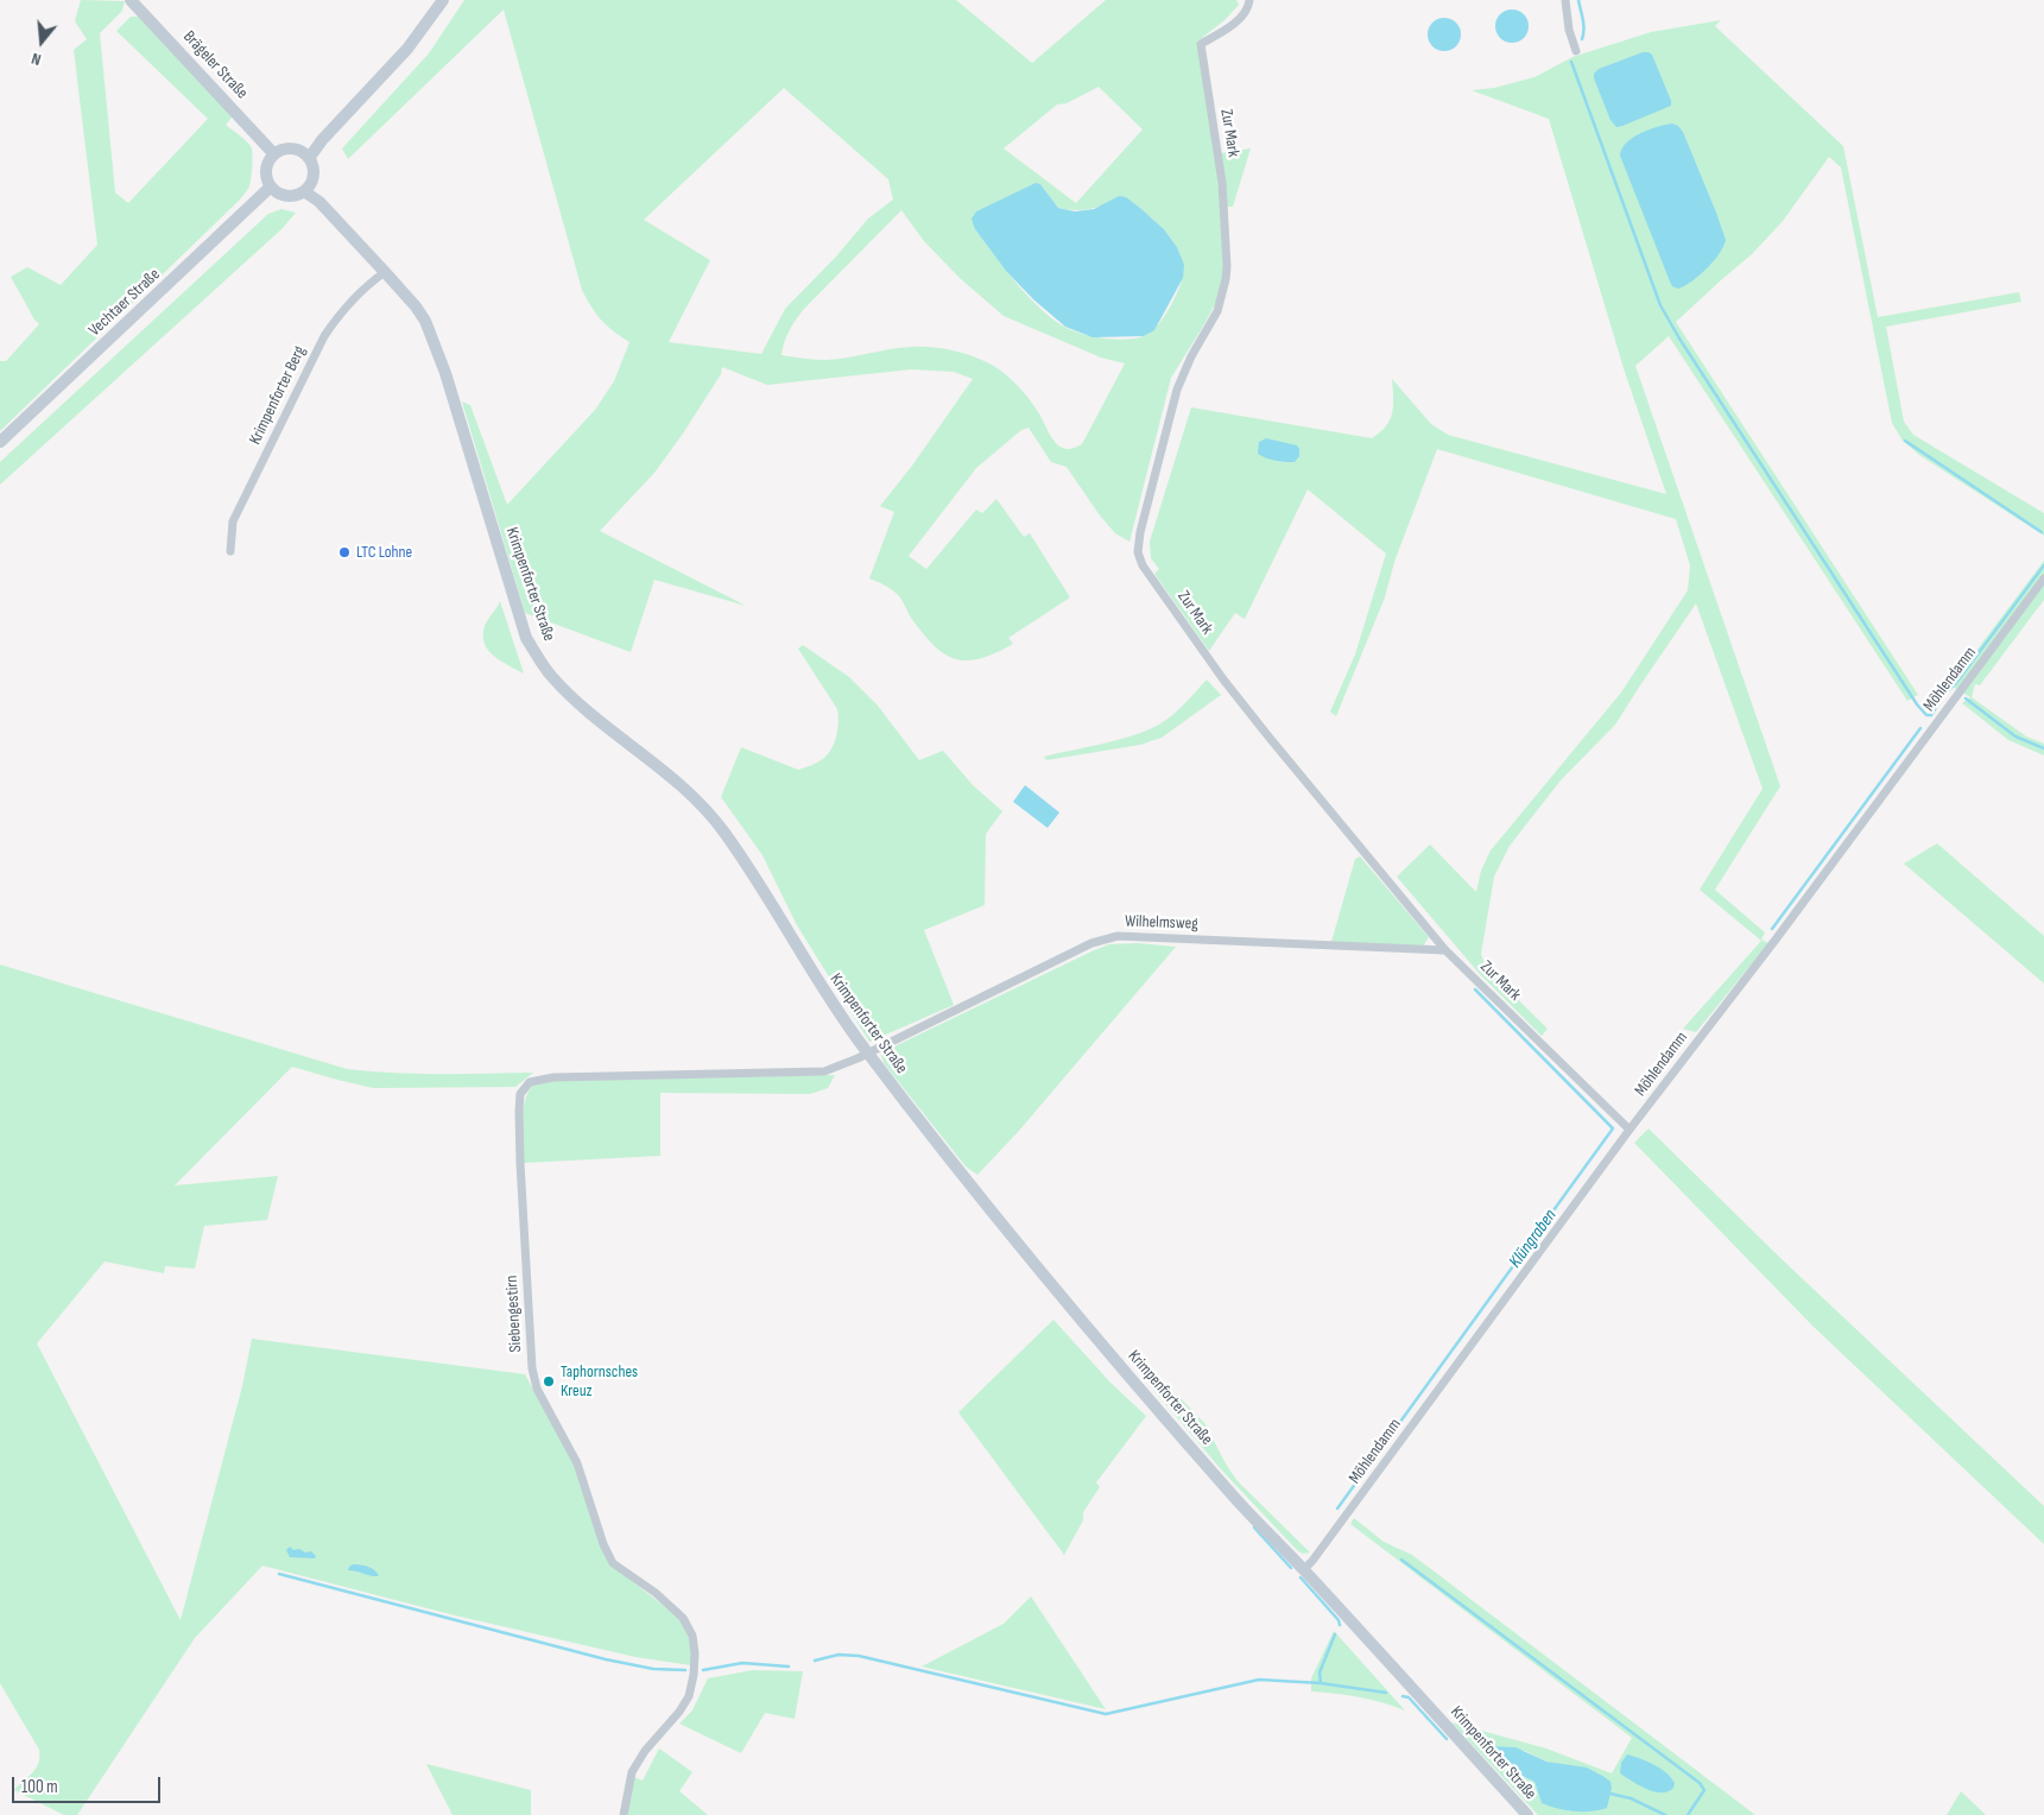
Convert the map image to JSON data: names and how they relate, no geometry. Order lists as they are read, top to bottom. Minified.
{"streets":{"street":["Brägeler Straße","Zur Mark","Vechtaer Straße","Krimpenforter Berg","Krimpenforter Straße","Möhlendamm","Wilhelmsweg","Siebengestirn"]},"crossings":[["Brägeler Straße","Vechtaer Straße"],["Brägeler Straße","Krimpenforter Straße"],["Zur Mark","Möhlendamm"],["Zur Mark","Wilhelmsweg"],["Vechtaer Straße","Krimpenforter Straße"],["Krimpenforter Berg","Krimpenforter Straße"],["Krimpenforter Straße","Möhlendamm"],["Krimpenforter Straße","Wilhelmsweg"],["Krimpenforter Straße","Siebengestirn"],["Wilhelmsweg","Siebengestirn"]],"water":["Klüngraben"],"places":["LTC Lohne","Taphornsches Kreuz"],"scale_bar":"100 m","north":"bottom"}
